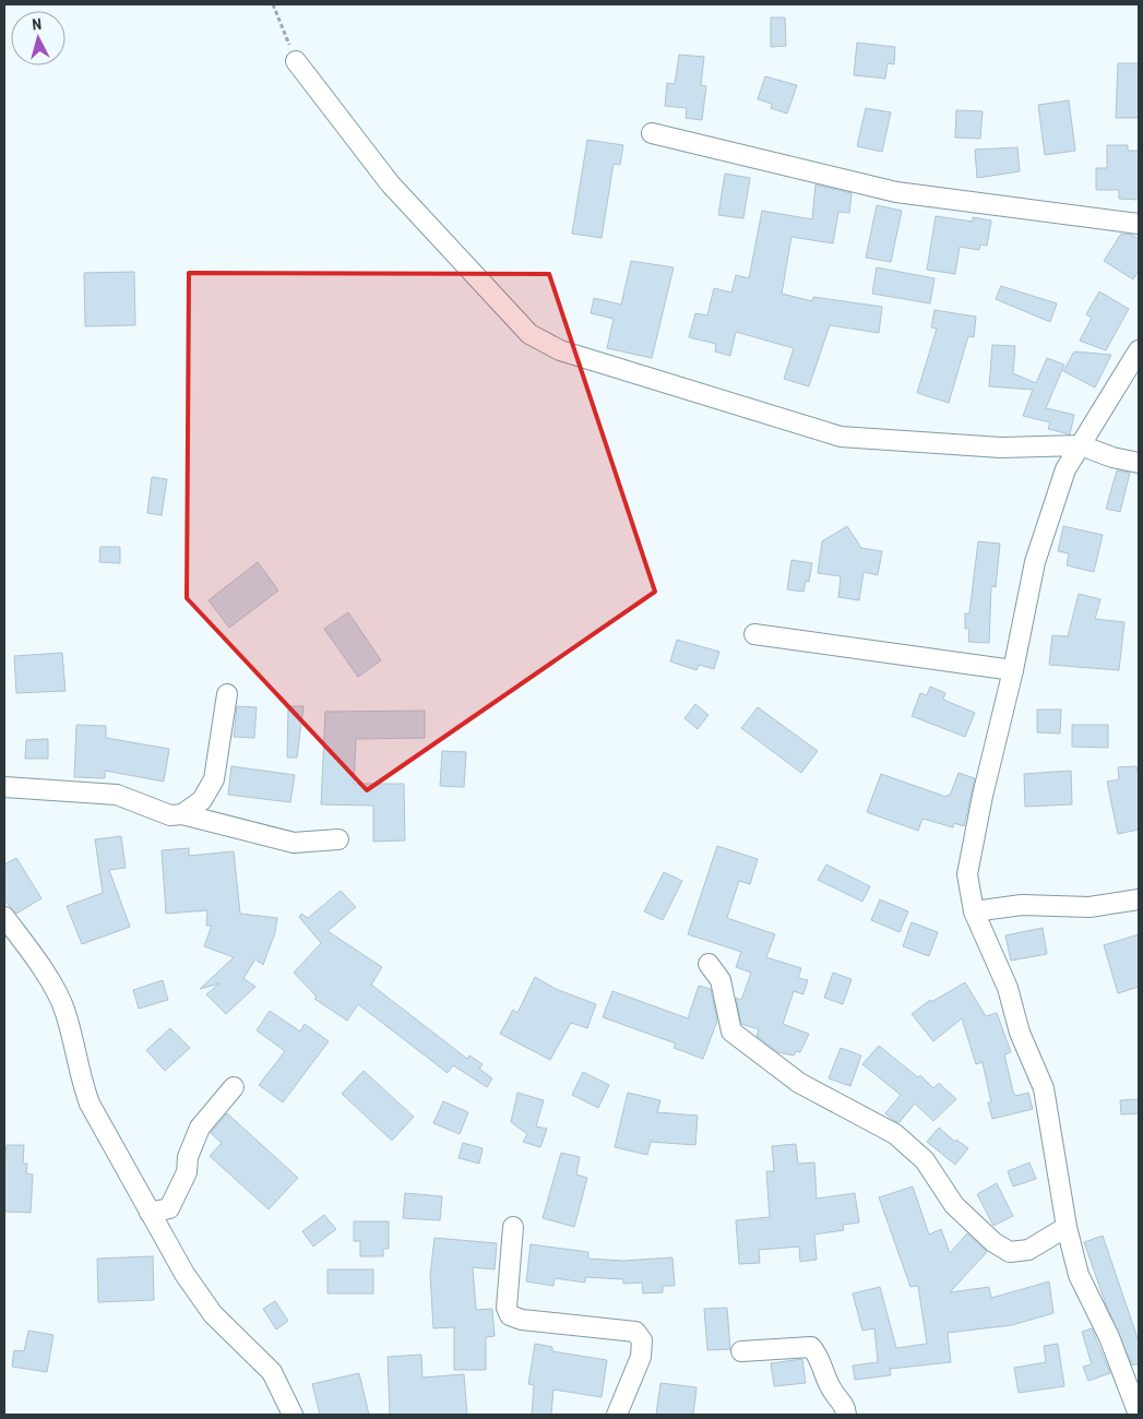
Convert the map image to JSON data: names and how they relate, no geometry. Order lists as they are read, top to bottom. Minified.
{"north":"top"}
